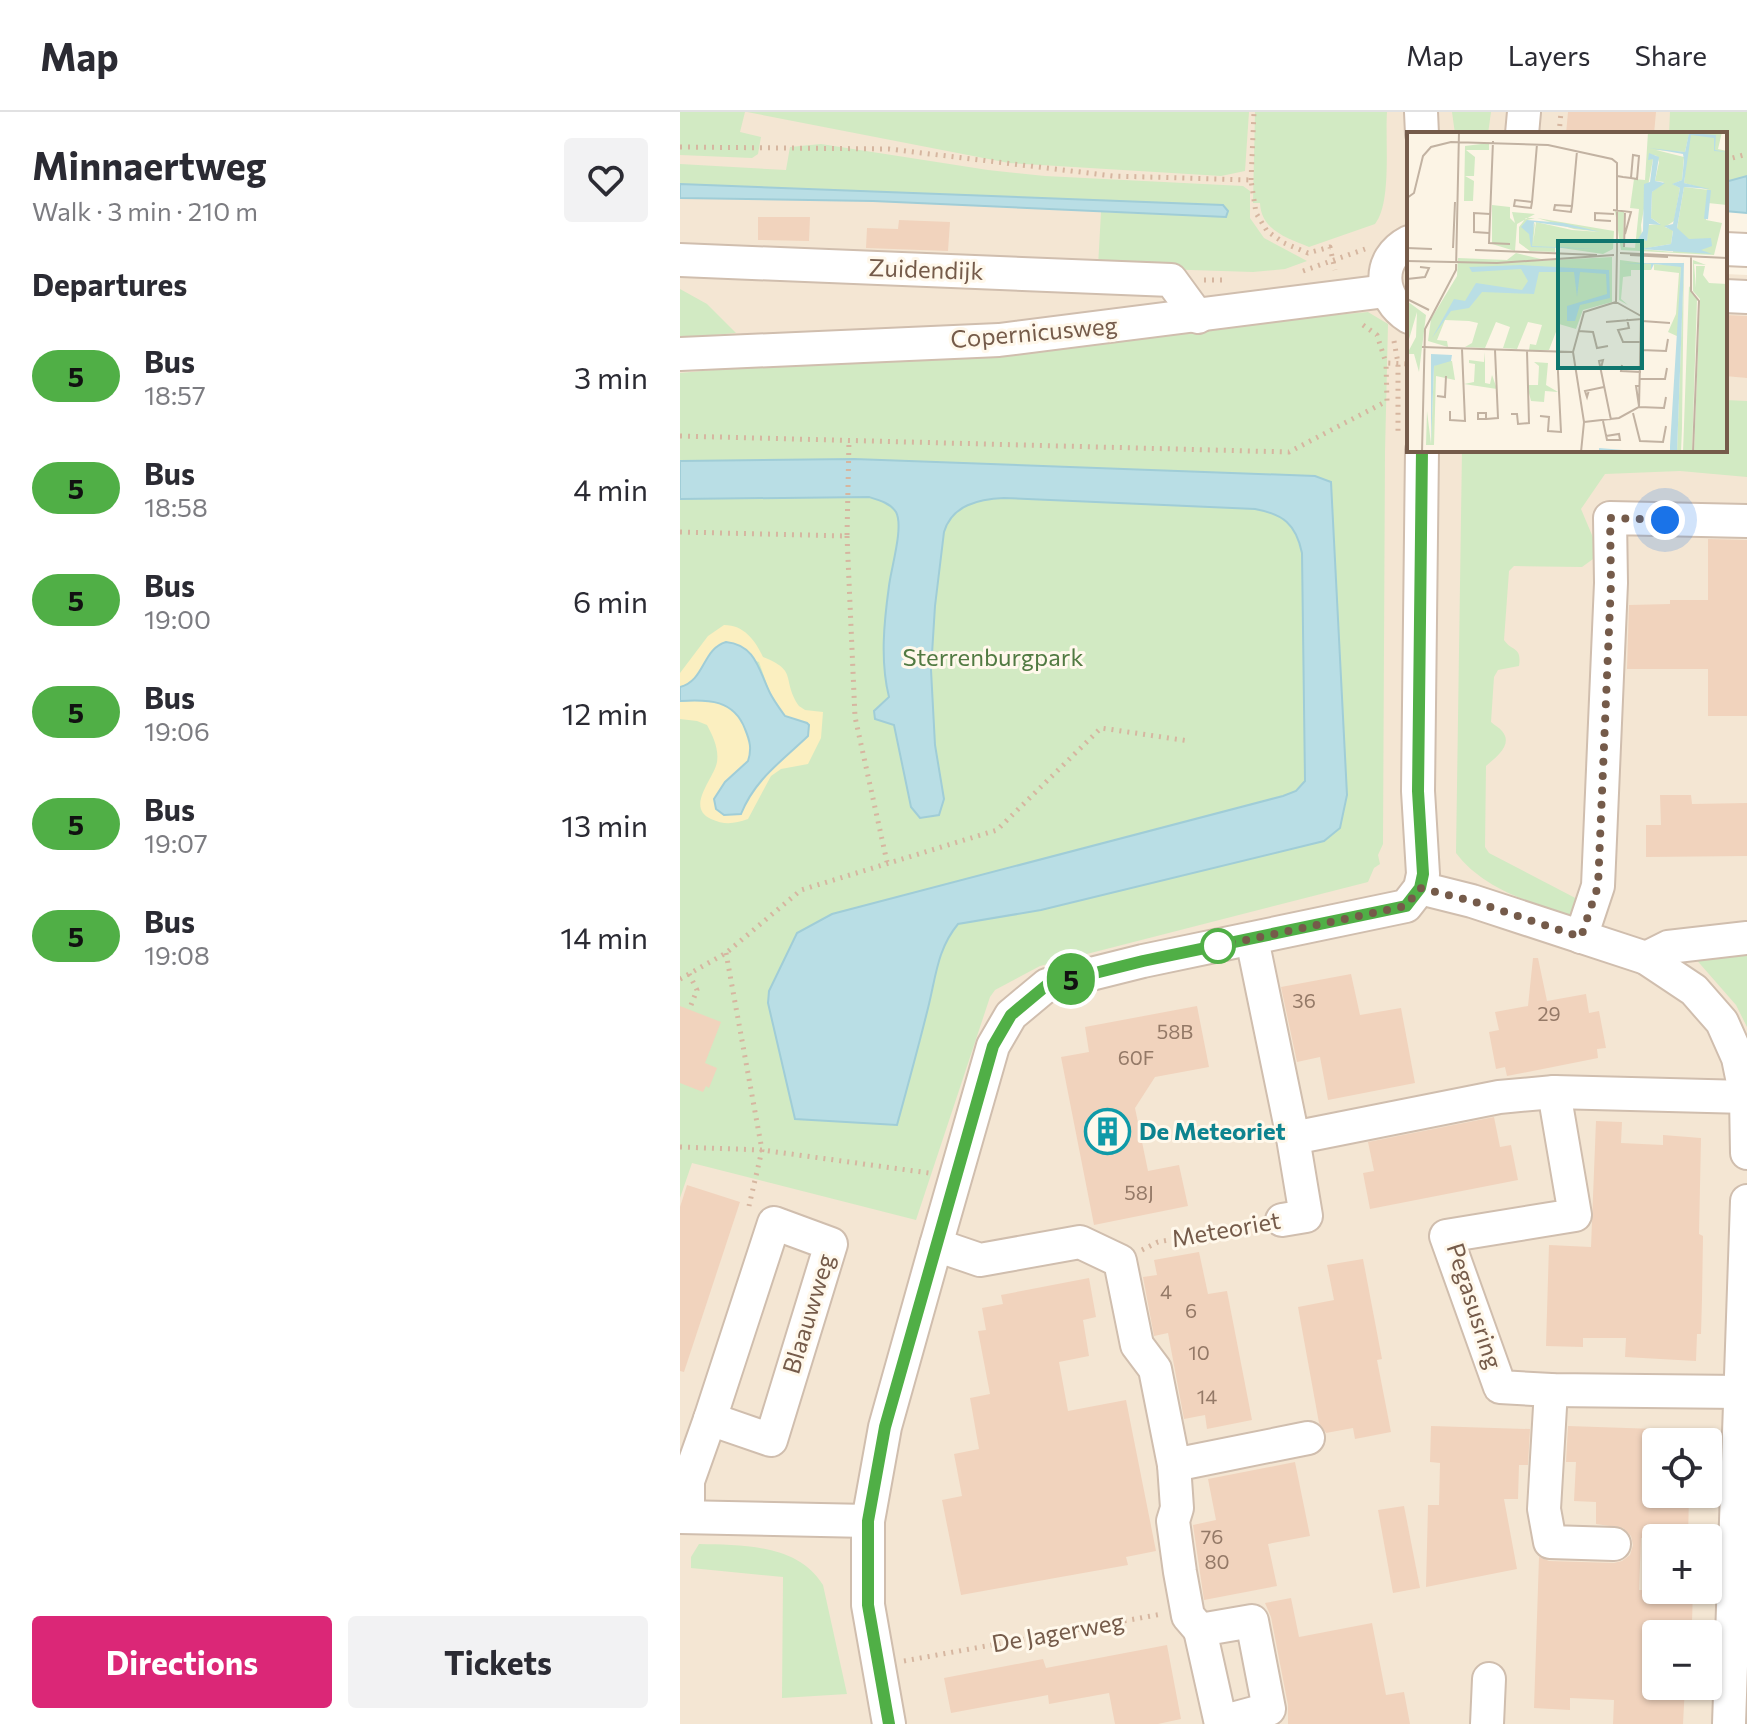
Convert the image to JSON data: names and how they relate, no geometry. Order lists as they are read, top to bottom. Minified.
{"streets":{"street":["Zuidendijk","Copernicusweg","Meteoriet","Pegasusring","Blaauwweg"],"path":["De Jagerweg"]},"parks":["Sterrenburgpark"],"places":{"building":["De Meteoriet"]},"lines":["bus line 5"],"house_numbers":["36","29","58B","60F","58J","4","6","10","14","76","80"],"page":{"header":"Map","nav":["Map","Layers","Share"],"heading":[["Minnaertweg","Walk · 3 min · 210 m"],"Departures"],"on_map":"5","list":[{"mark":"5","name":"Bus","note":"18:57","value":"3 min"},{"mark":"5","name":"Bus","note":"18:58","value":"4 min"},{"mark":"5","name":"Bus","note":"19:00","value":"6 min"},{"mark":"5","name":"Bus","note":"19:06","value":"12 min"},{"mark":"5","name":"Bus","note":"19:07","value":"13 min"},{"mark":"5","name":"Bus","note":"19:08","value":"14 min"}],"map_buttons":["+","−"],"buttons":["Directions","Tickets"]}}
